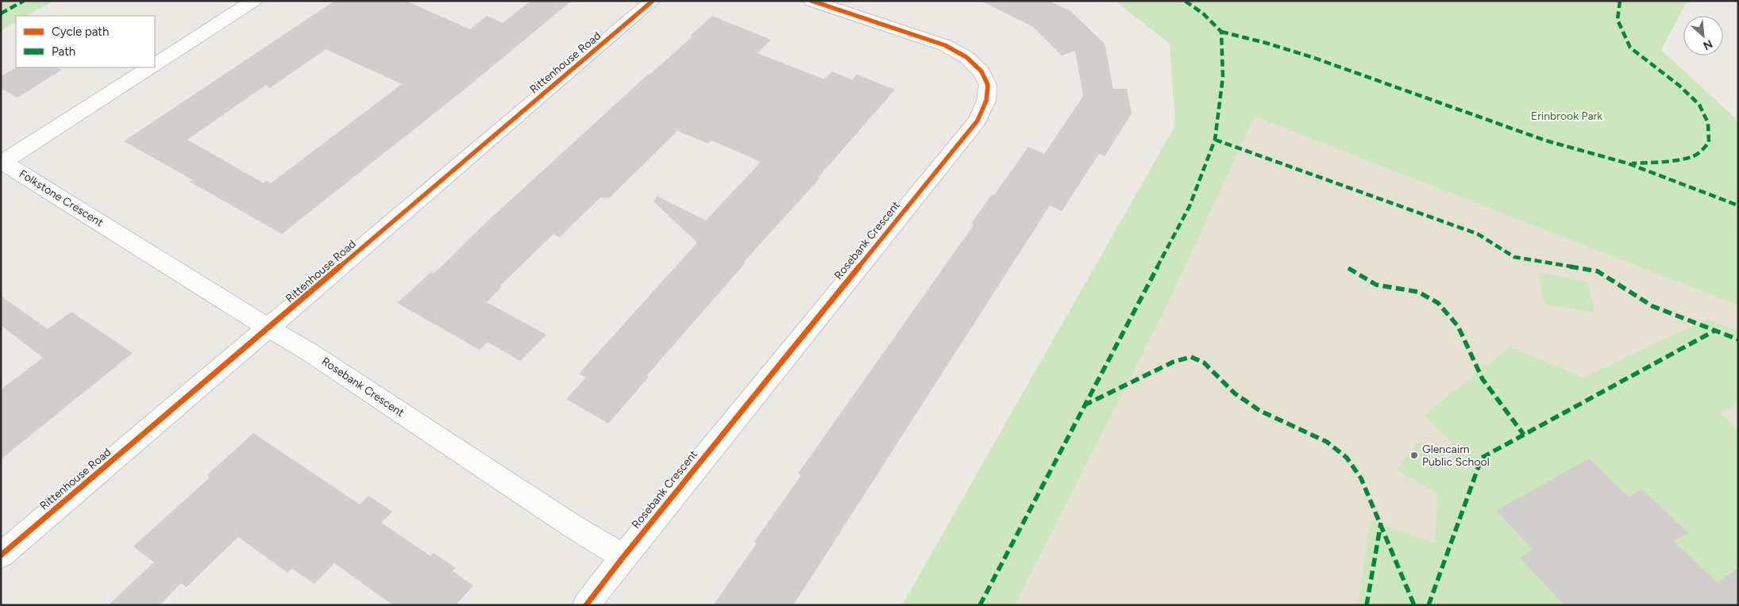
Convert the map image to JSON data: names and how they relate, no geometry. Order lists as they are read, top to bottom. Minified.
{"streets":{"street":["Rittenhouse Road","Folkstone Crescent","Rosebank Crescent"]},"crossings":[["Rittenhouse Road","Folkstone Crescent"],["Rittenhouse Road","Rosebank Crescent"],["Folkstone Crescent","Rosebank Crescent"]],"parks":["Erinbrook Park"],"places":["Glencairn Public School"],"legend":["Cycle path","Path"],"north":"bottom right"}
